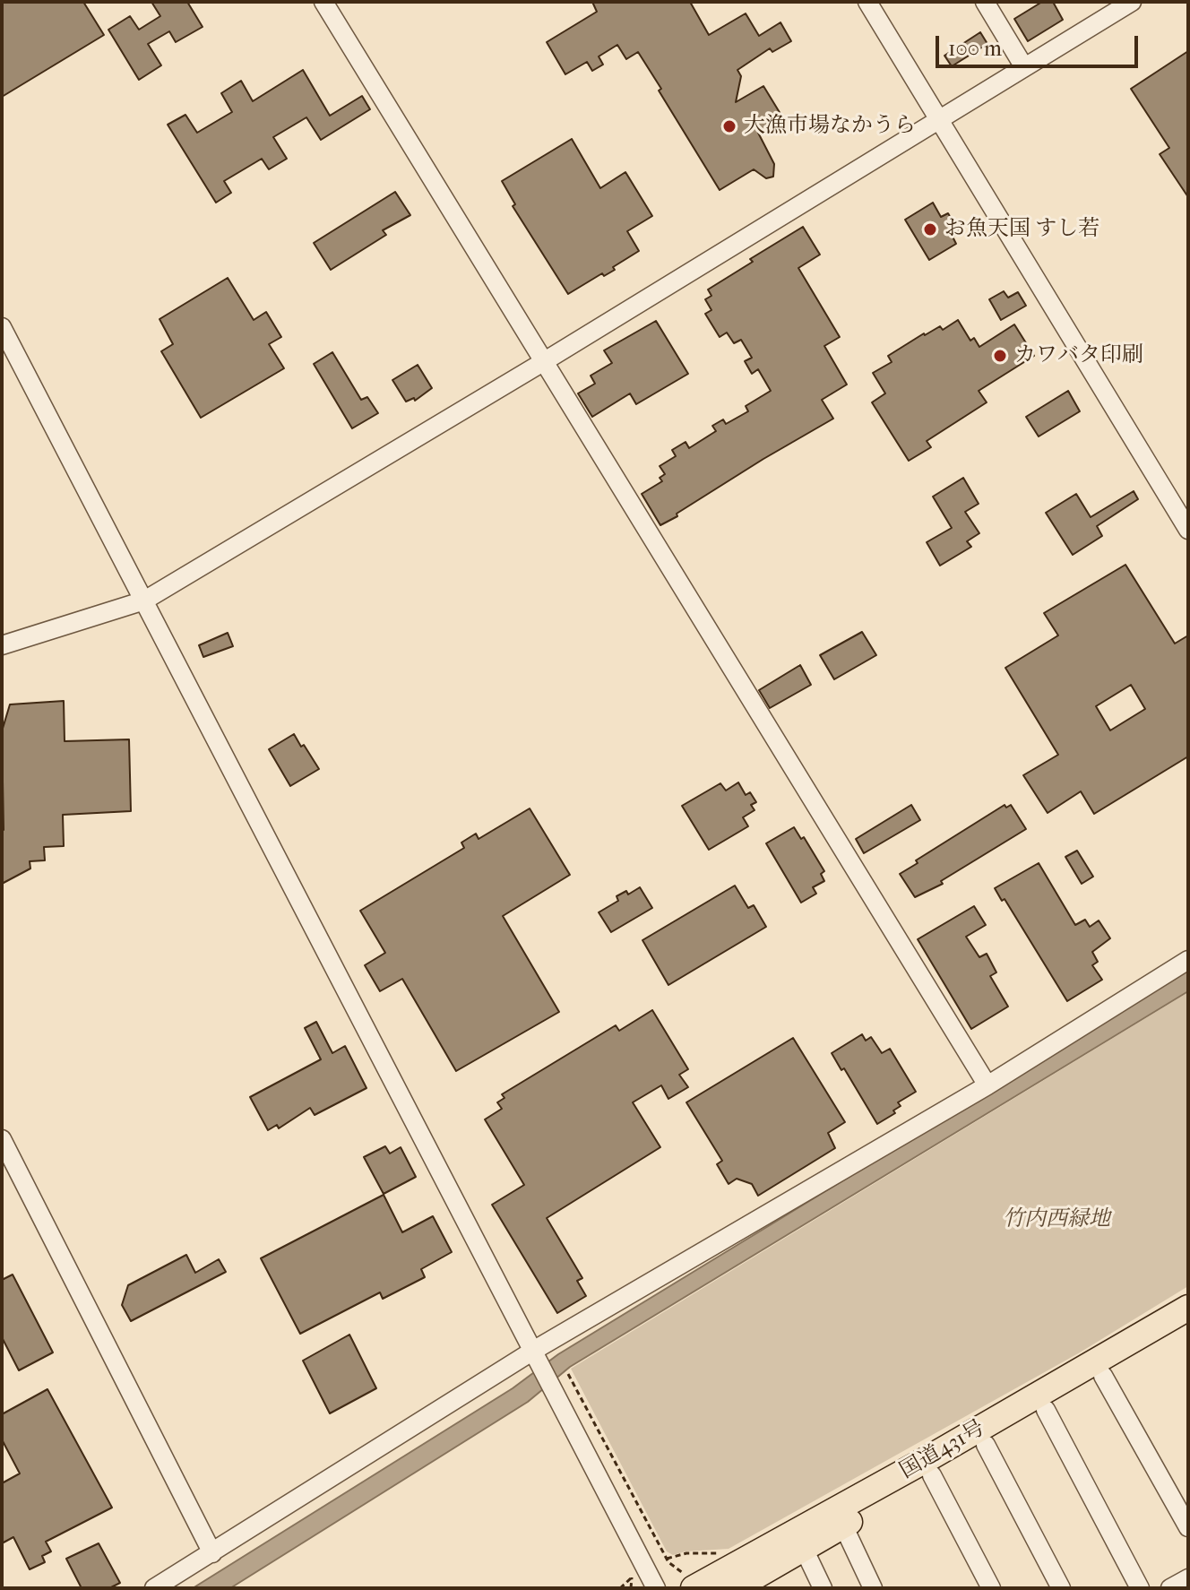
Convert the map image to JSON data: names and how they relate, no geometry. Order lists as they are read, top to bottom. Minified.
{"streets":{"highway":["国道431号"]},"parks":["竹内西緑地"],"places":["大漁市場なかうら","お魚天国 すし若","カワバタ印刷"],"scale_bar":"100 m"}
